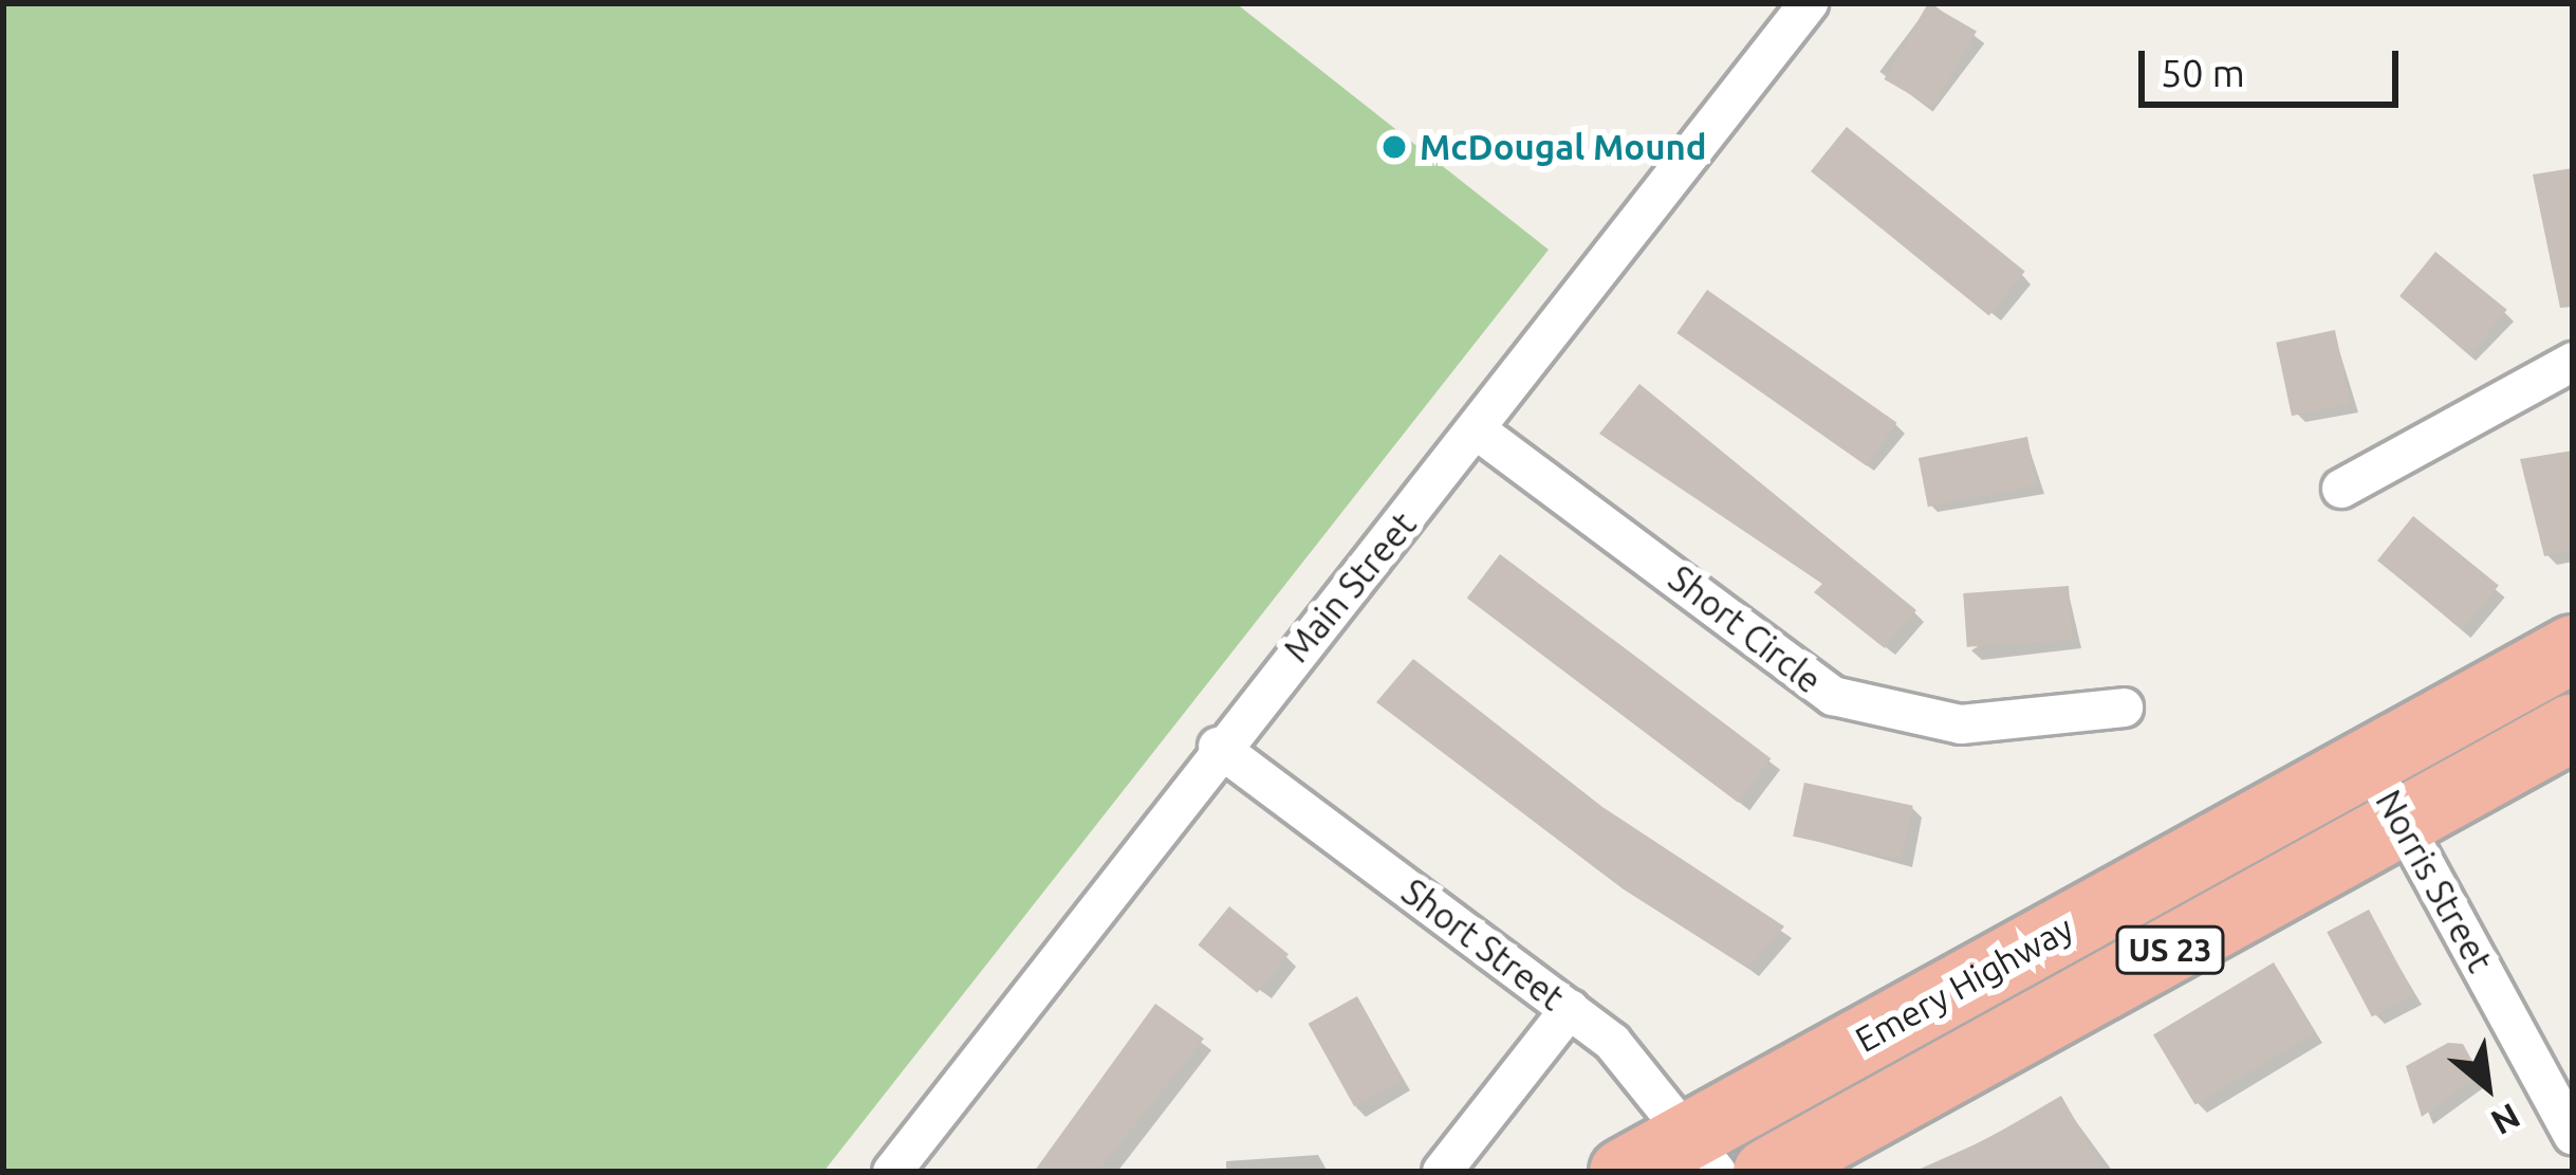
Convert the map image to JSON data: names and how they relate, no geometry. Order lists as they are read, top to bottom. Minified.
{"streets":{"highway":["US 23","Emery Highway"],"street":["Main Street","Short Circle","Norris Street","Short Street"]},"crossings":[["Main Street","Short Circle"],["Main Street","Short Street"],["Norris Street","Emery Highway"],["Short Street","Emery Highway"]],"places":["McDougal Mound"],"scale_bar":"50 m","north":"bottom right"}
